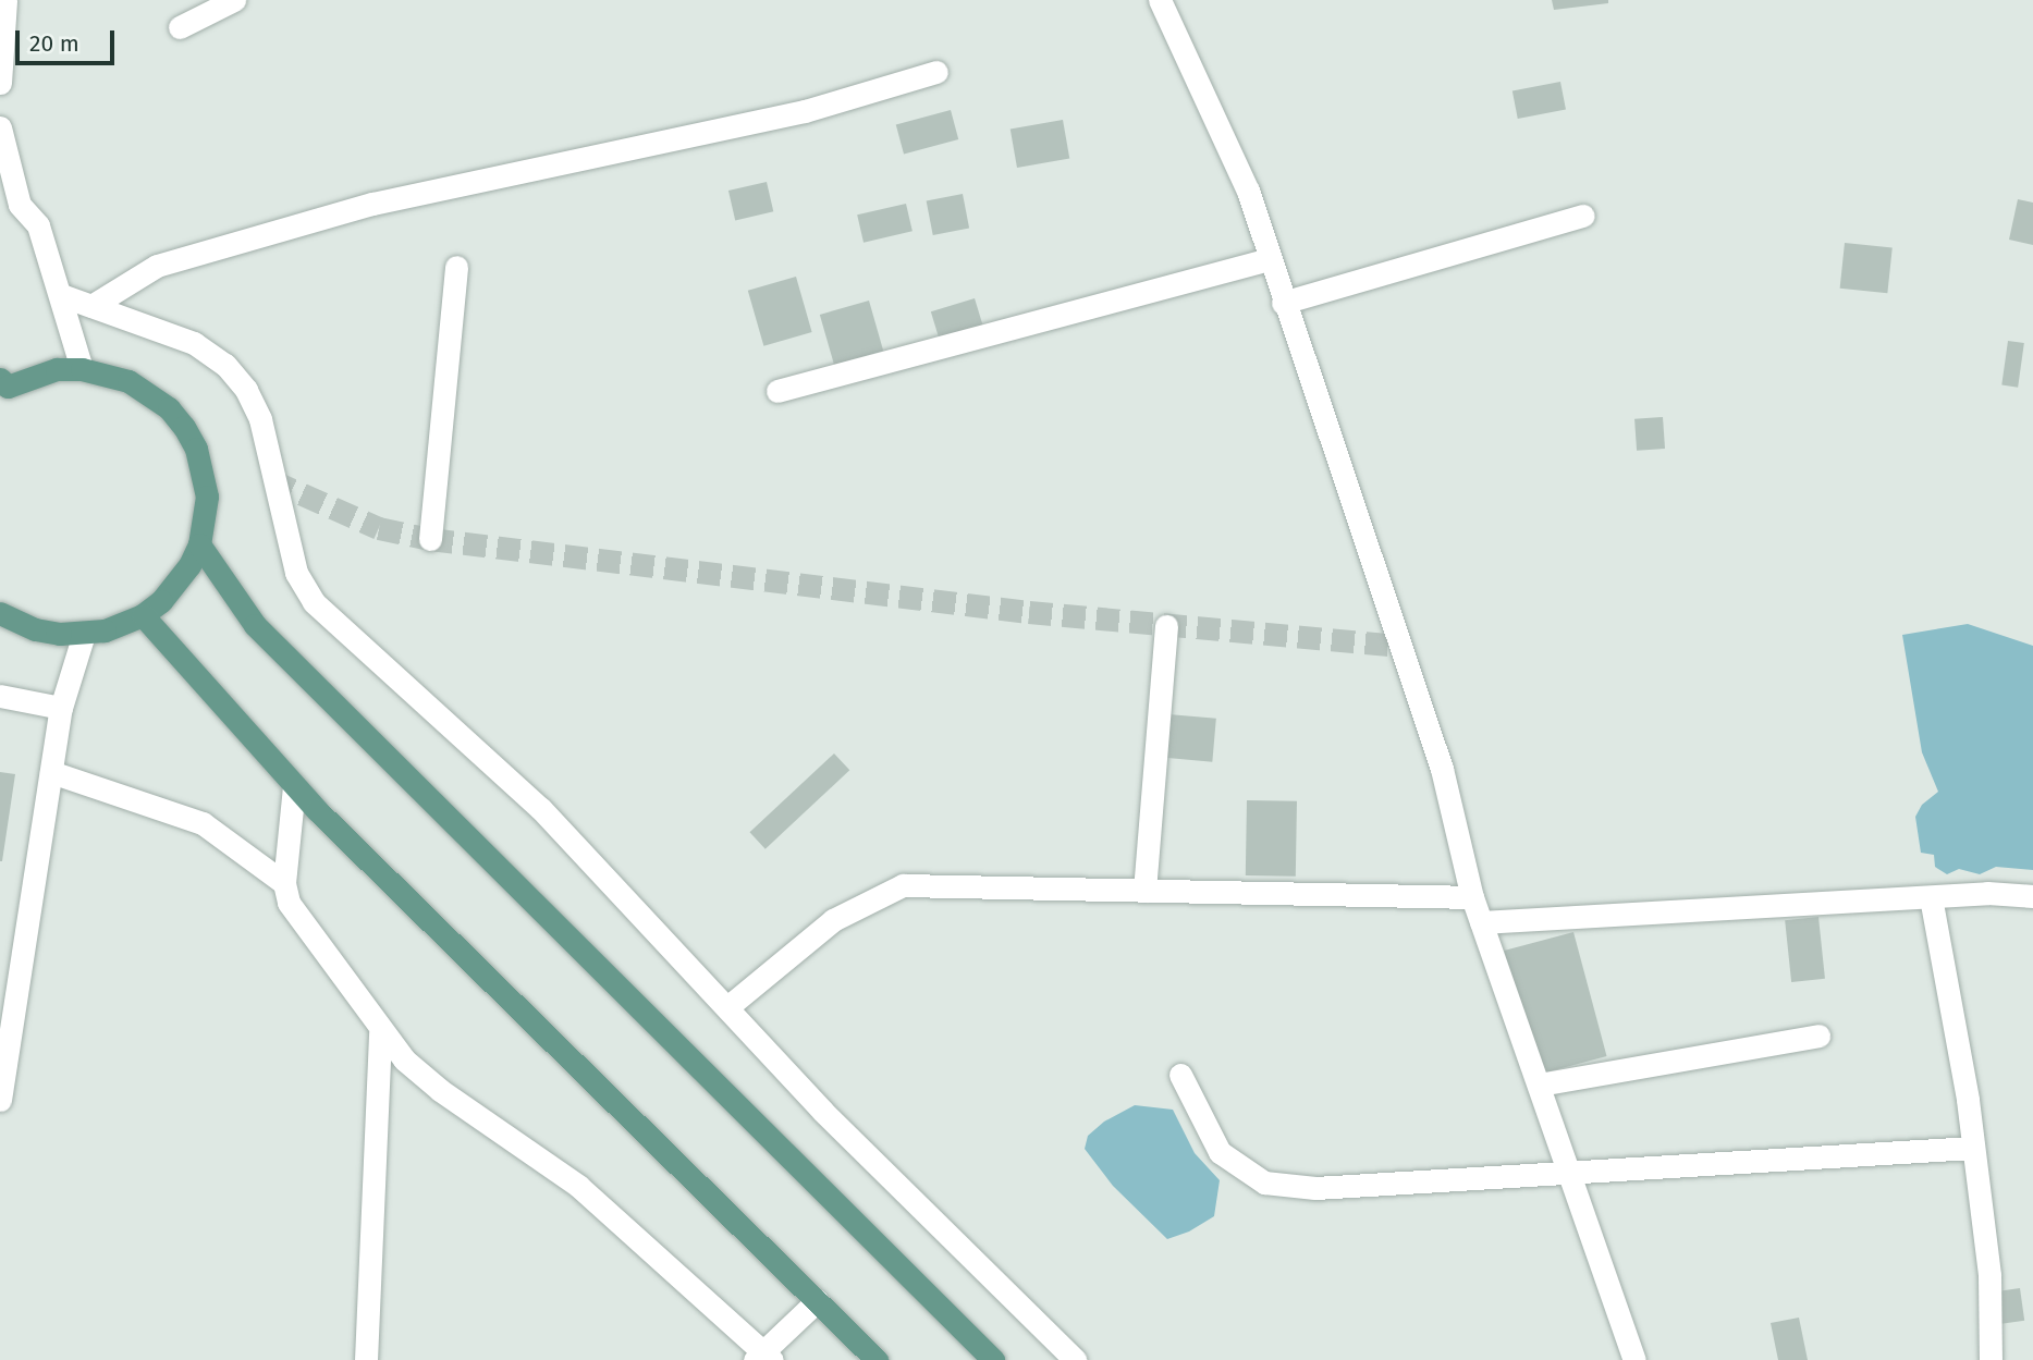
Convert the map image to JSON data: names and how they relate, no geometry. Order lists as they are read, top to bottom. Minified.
{"scale_bar":"20 m"}
